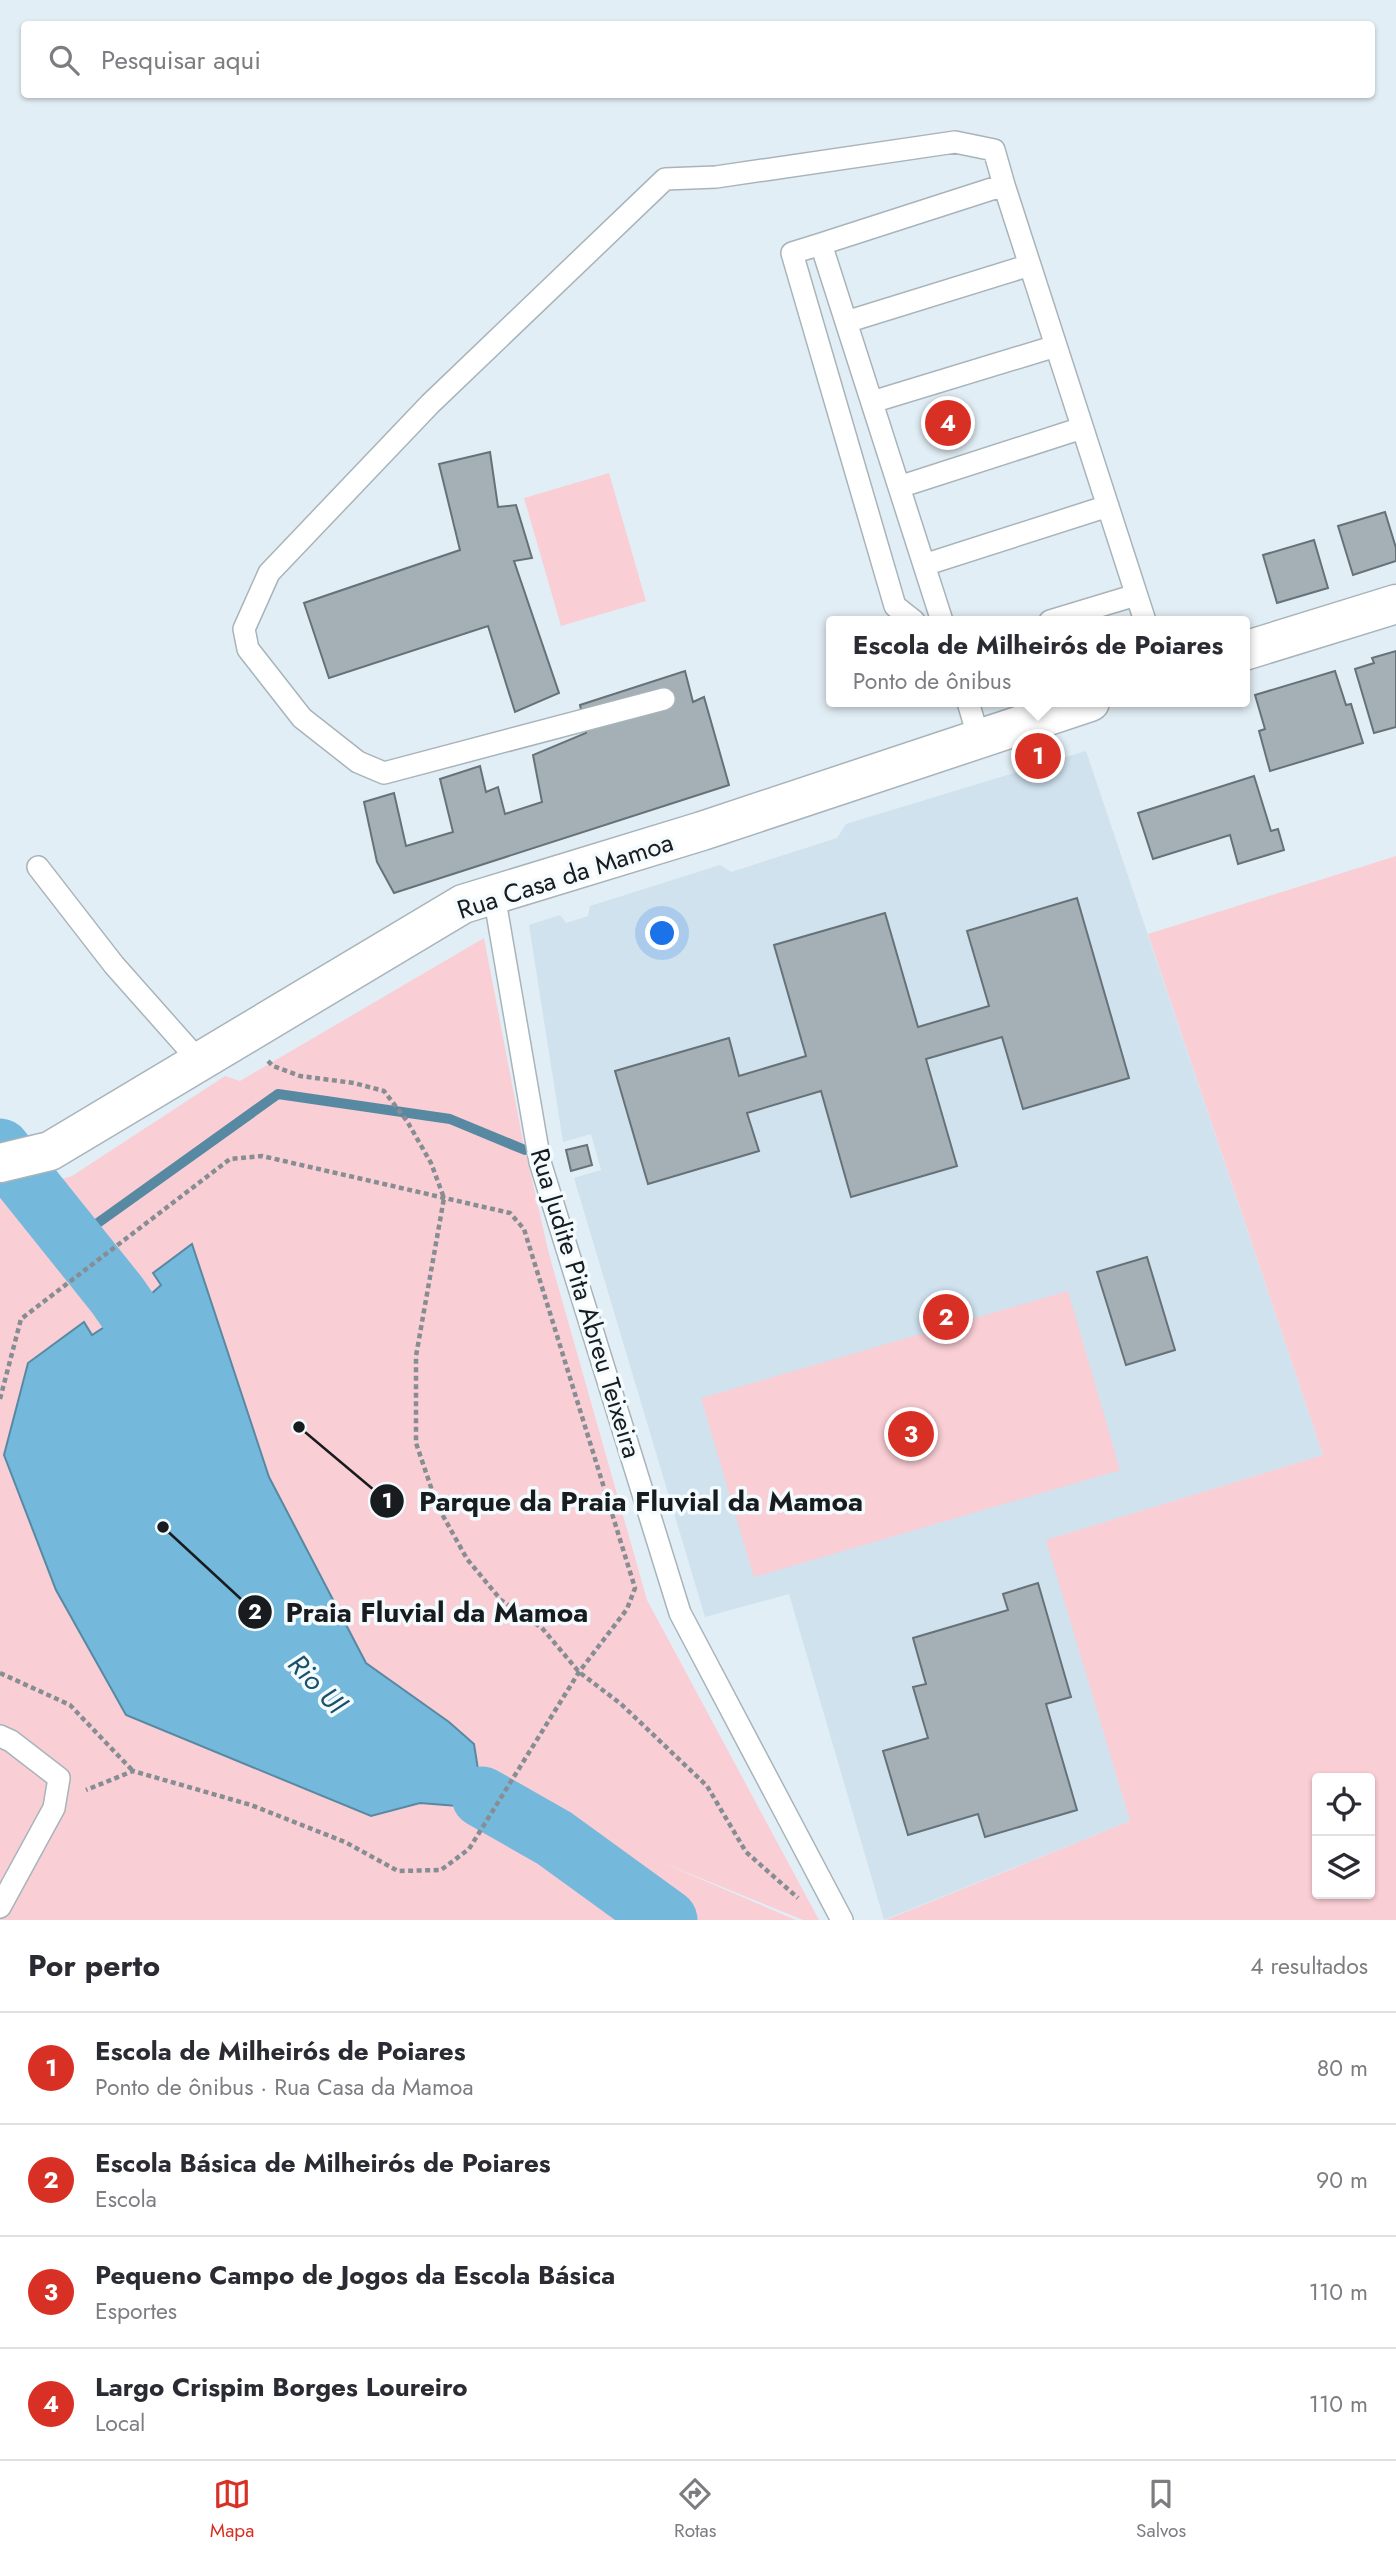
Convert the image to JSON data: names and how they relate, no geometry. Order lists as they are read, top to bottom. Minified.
{"streets":{"street":["Rua Casa da Mamoa"],"lane":["Rua Judite Pita Abreu Teixeira"]},"crossings":[["Rua Casa da Mamoa","Rua Judite Pita Abreu Teixeira"]],"water":["Rio Ul"],"places":["Parque da Praia Fluvial da Mamoa","Praia Fluvial da Mamoa"],"page":{"search":"Pesquisar aqui","pins":["4","1","2","3"],"popup":["Escola de Milheirós de Poiares","Ponto de ônibus"],"heading":["Por perto","4 resultados"],"list":[{"mark":"1","name":"Escola de Milheirós de Poiares","note":"Ponto de ônibus · Rua Casa da Mamoa","value":"80 m"},{"mark":"2","name":"Escola Básica de Milheirós de Poiares","note":"Escola","value":"90 m"},{"mark":"3","name":"Pequeno Campo de Jogos da Escola Básica","note":"Esportes","value":"110 m"},{"mark":"4","name":"Largo Crispim Borges Loureiro","note":"Local","value":"110 m"}],"nav":["Mapa","Rotas","Salvos"]}}
